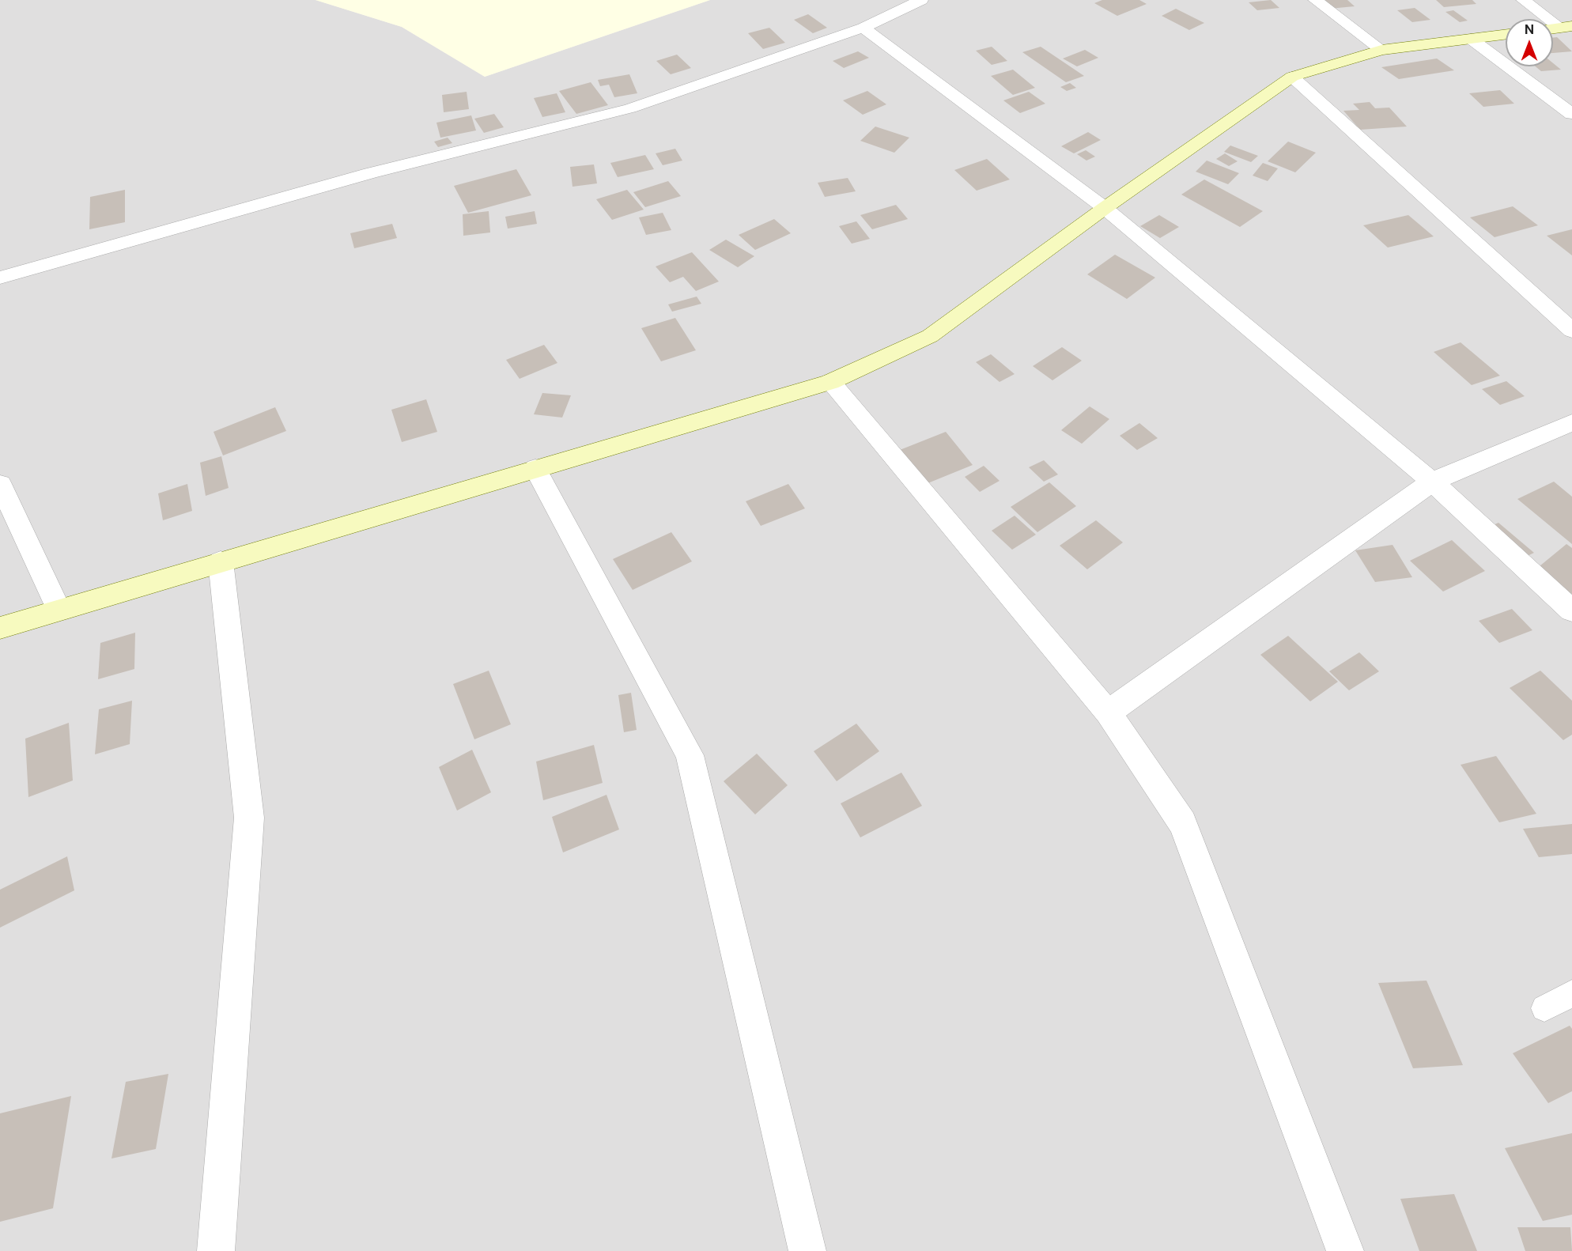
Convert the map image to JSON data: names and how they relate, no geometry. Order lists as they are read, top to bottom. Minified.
{"north":"top"}
